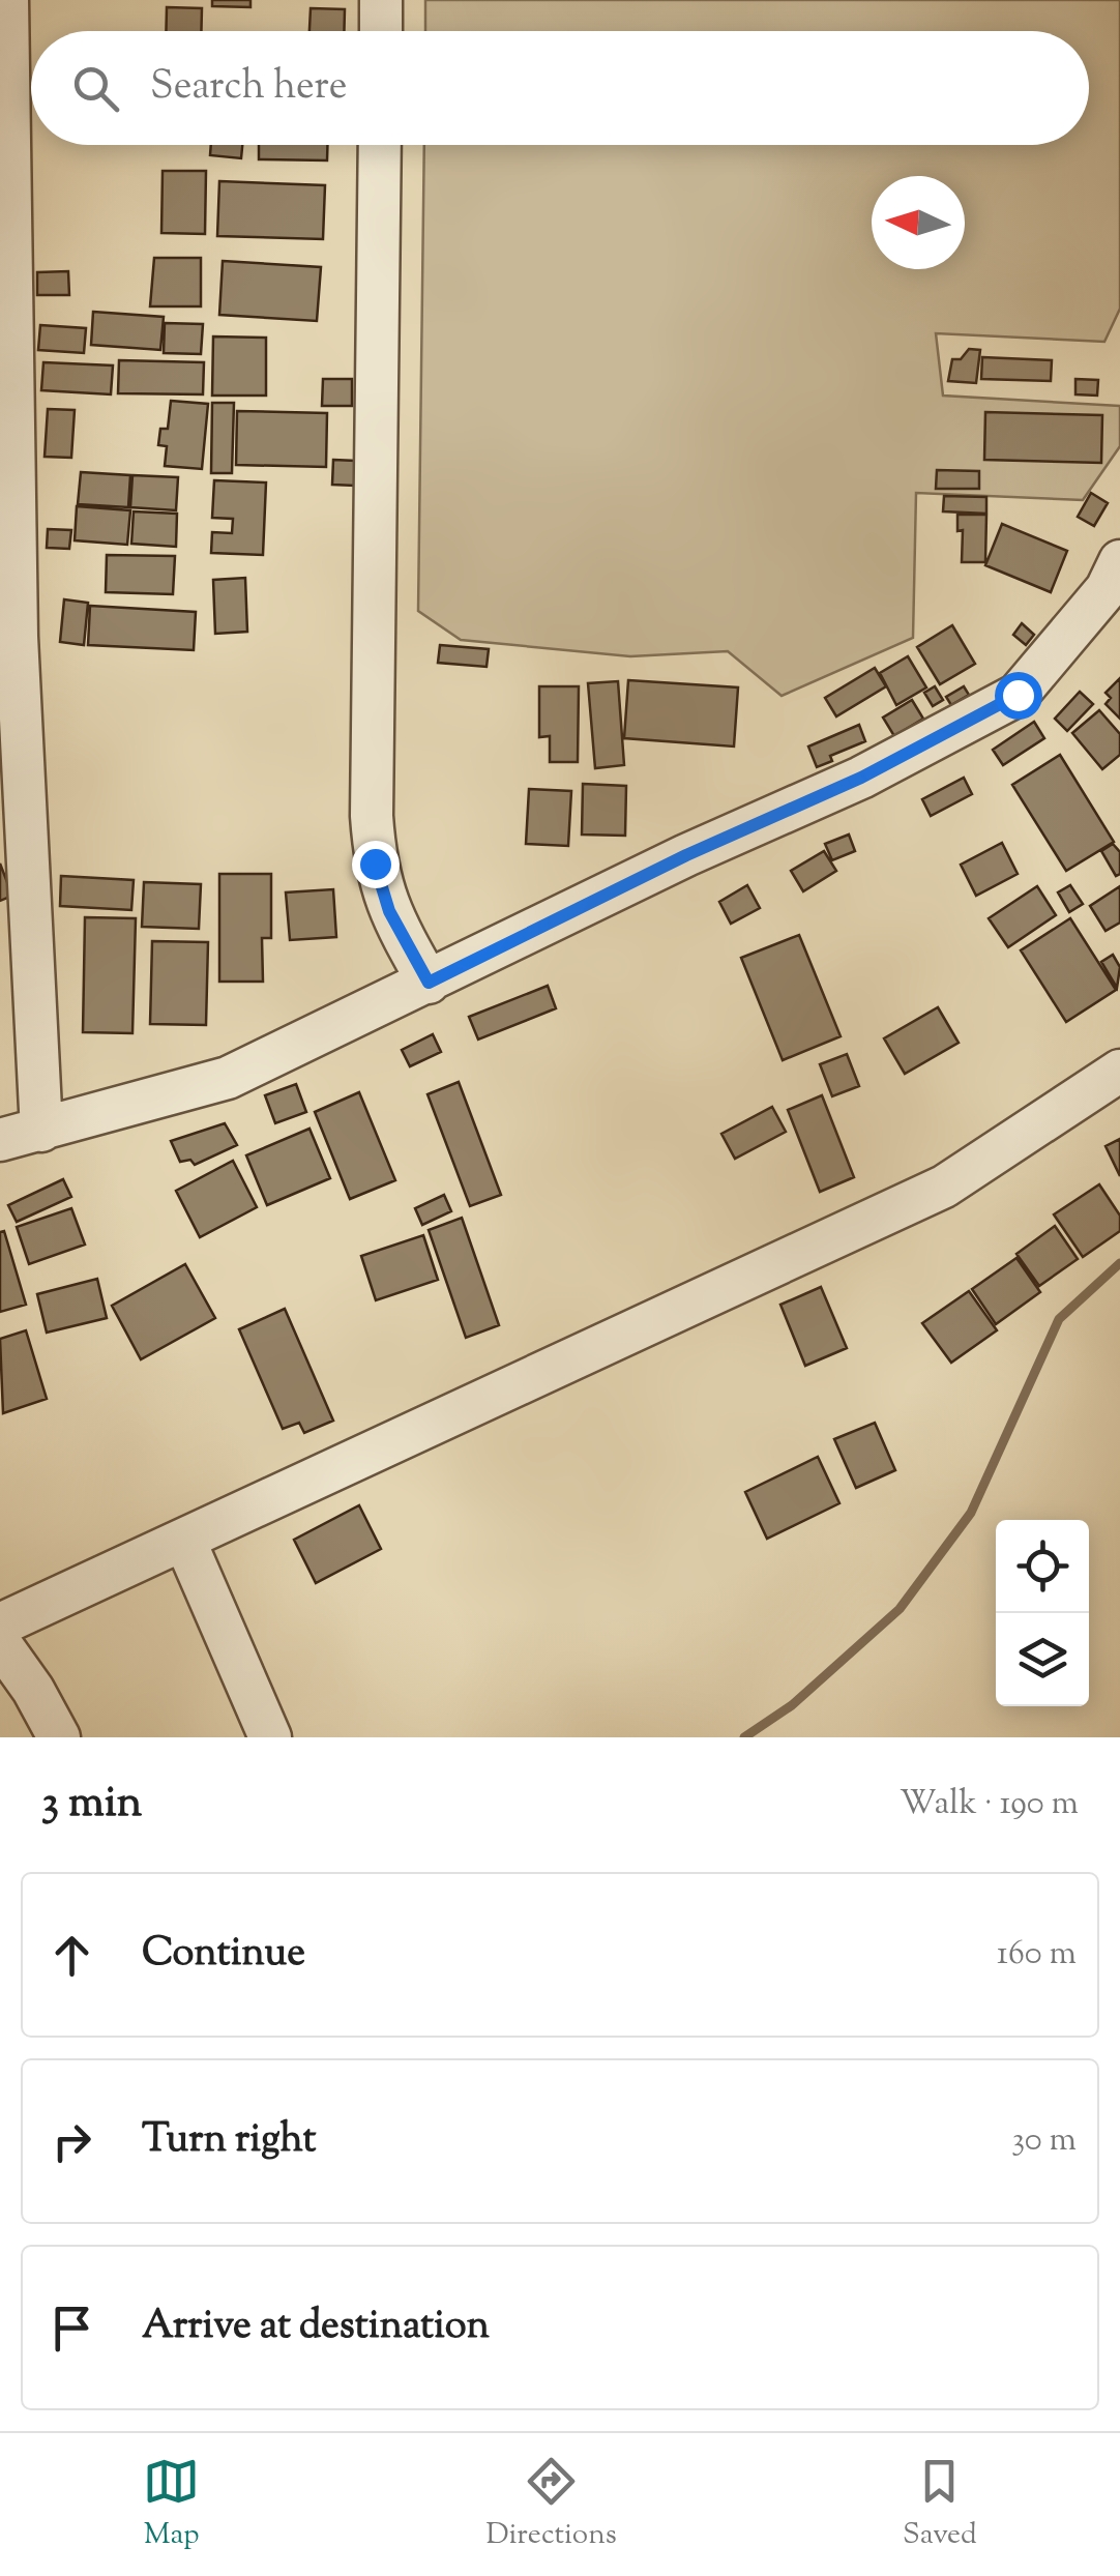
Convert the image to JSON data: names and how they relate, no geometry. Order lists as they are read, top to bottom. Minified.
{"north":"left","page":{"search":"Search here","heading":["3 min","Walk · 190 m"],"list":[["Continue","160 m"],["Turn right","30 m"],"Arrive at destination"],"nav":["Map","Directions","Saved"]}}
